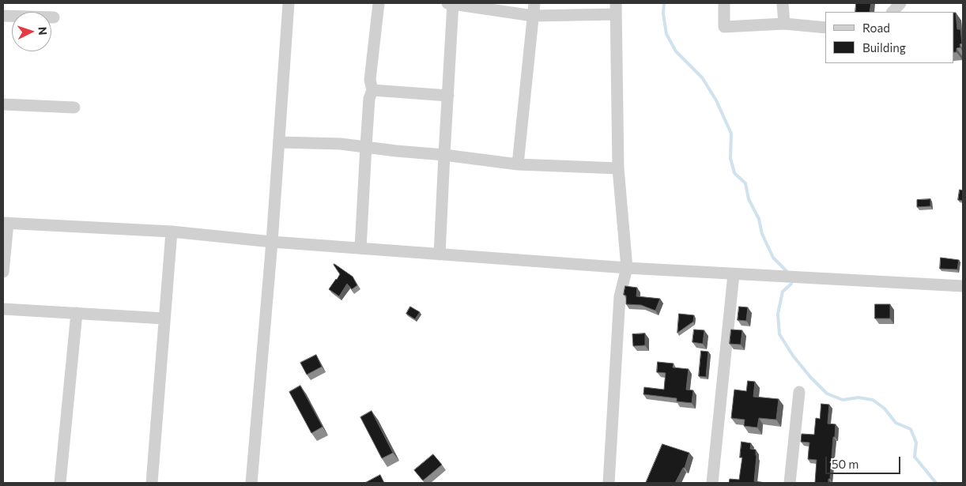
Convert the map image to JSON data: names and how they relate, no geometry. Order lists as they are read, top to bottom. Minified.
{"legend":["Road","Building"],"scale_bar":"50 m","north":"right"}
